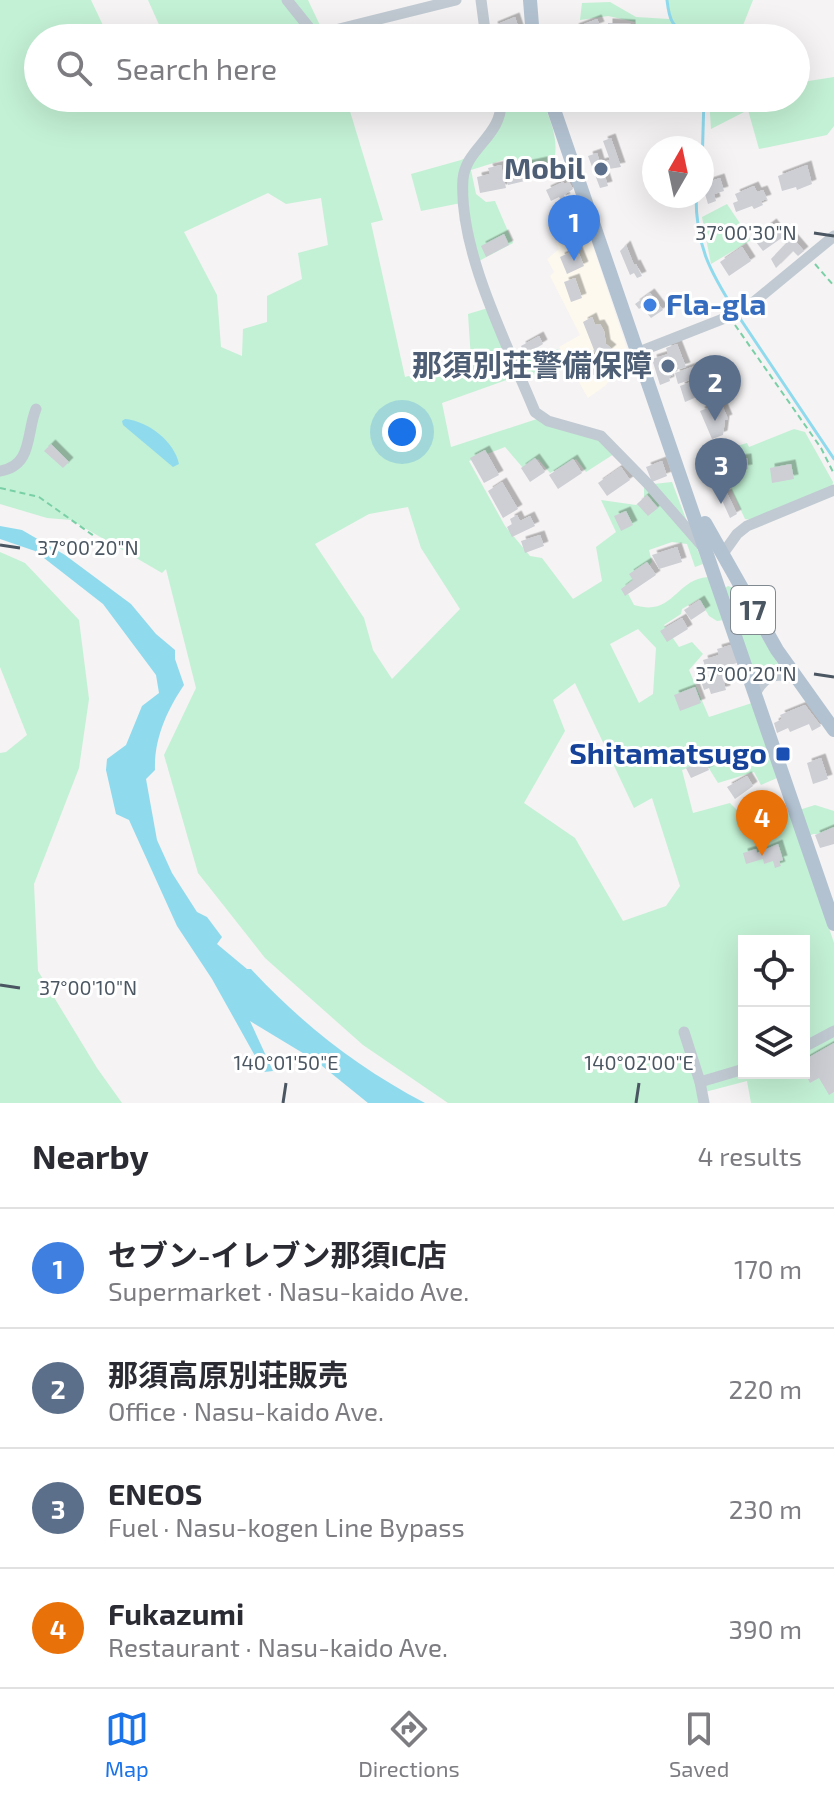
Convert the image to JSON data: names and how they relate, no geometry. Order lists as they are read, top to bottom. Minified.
{"streets":{"main road":["17"]},"places":{"other":["Mobil","Fla-gla","那須別荘警備保障"],"transit":["Shitamatsugo"]},"north":"top","page":{"search":"Search here","pins":["1","2","3","4"],"heading":["Nearby","4 results"],"list":[{"mark":"1","name":"セブン-イレブン那須IC店","note":"Supermarket · Nasu-kaido Ave.","value":"170 m"},{"mark":"2","name":"那須高原別荘販売","note":"Office · Nasu-kaido Ave.","value":"220 m"},{"mark":"3","name":"ENEOS","note":"Fuel · Nasu-kogen Line Bypass","value":"230 m"},{"mark":"4","name":"Fukazumi","note":"Restaurant · Nasu-kaido Ave.","value":"390 m"}],"nav":["Map","Directions","Saved"]},"coordinates":["37°00'30\"N","37°00'20\"N","37°00'10\"N","140°01'50\"E","140°02'00\"E"]}
